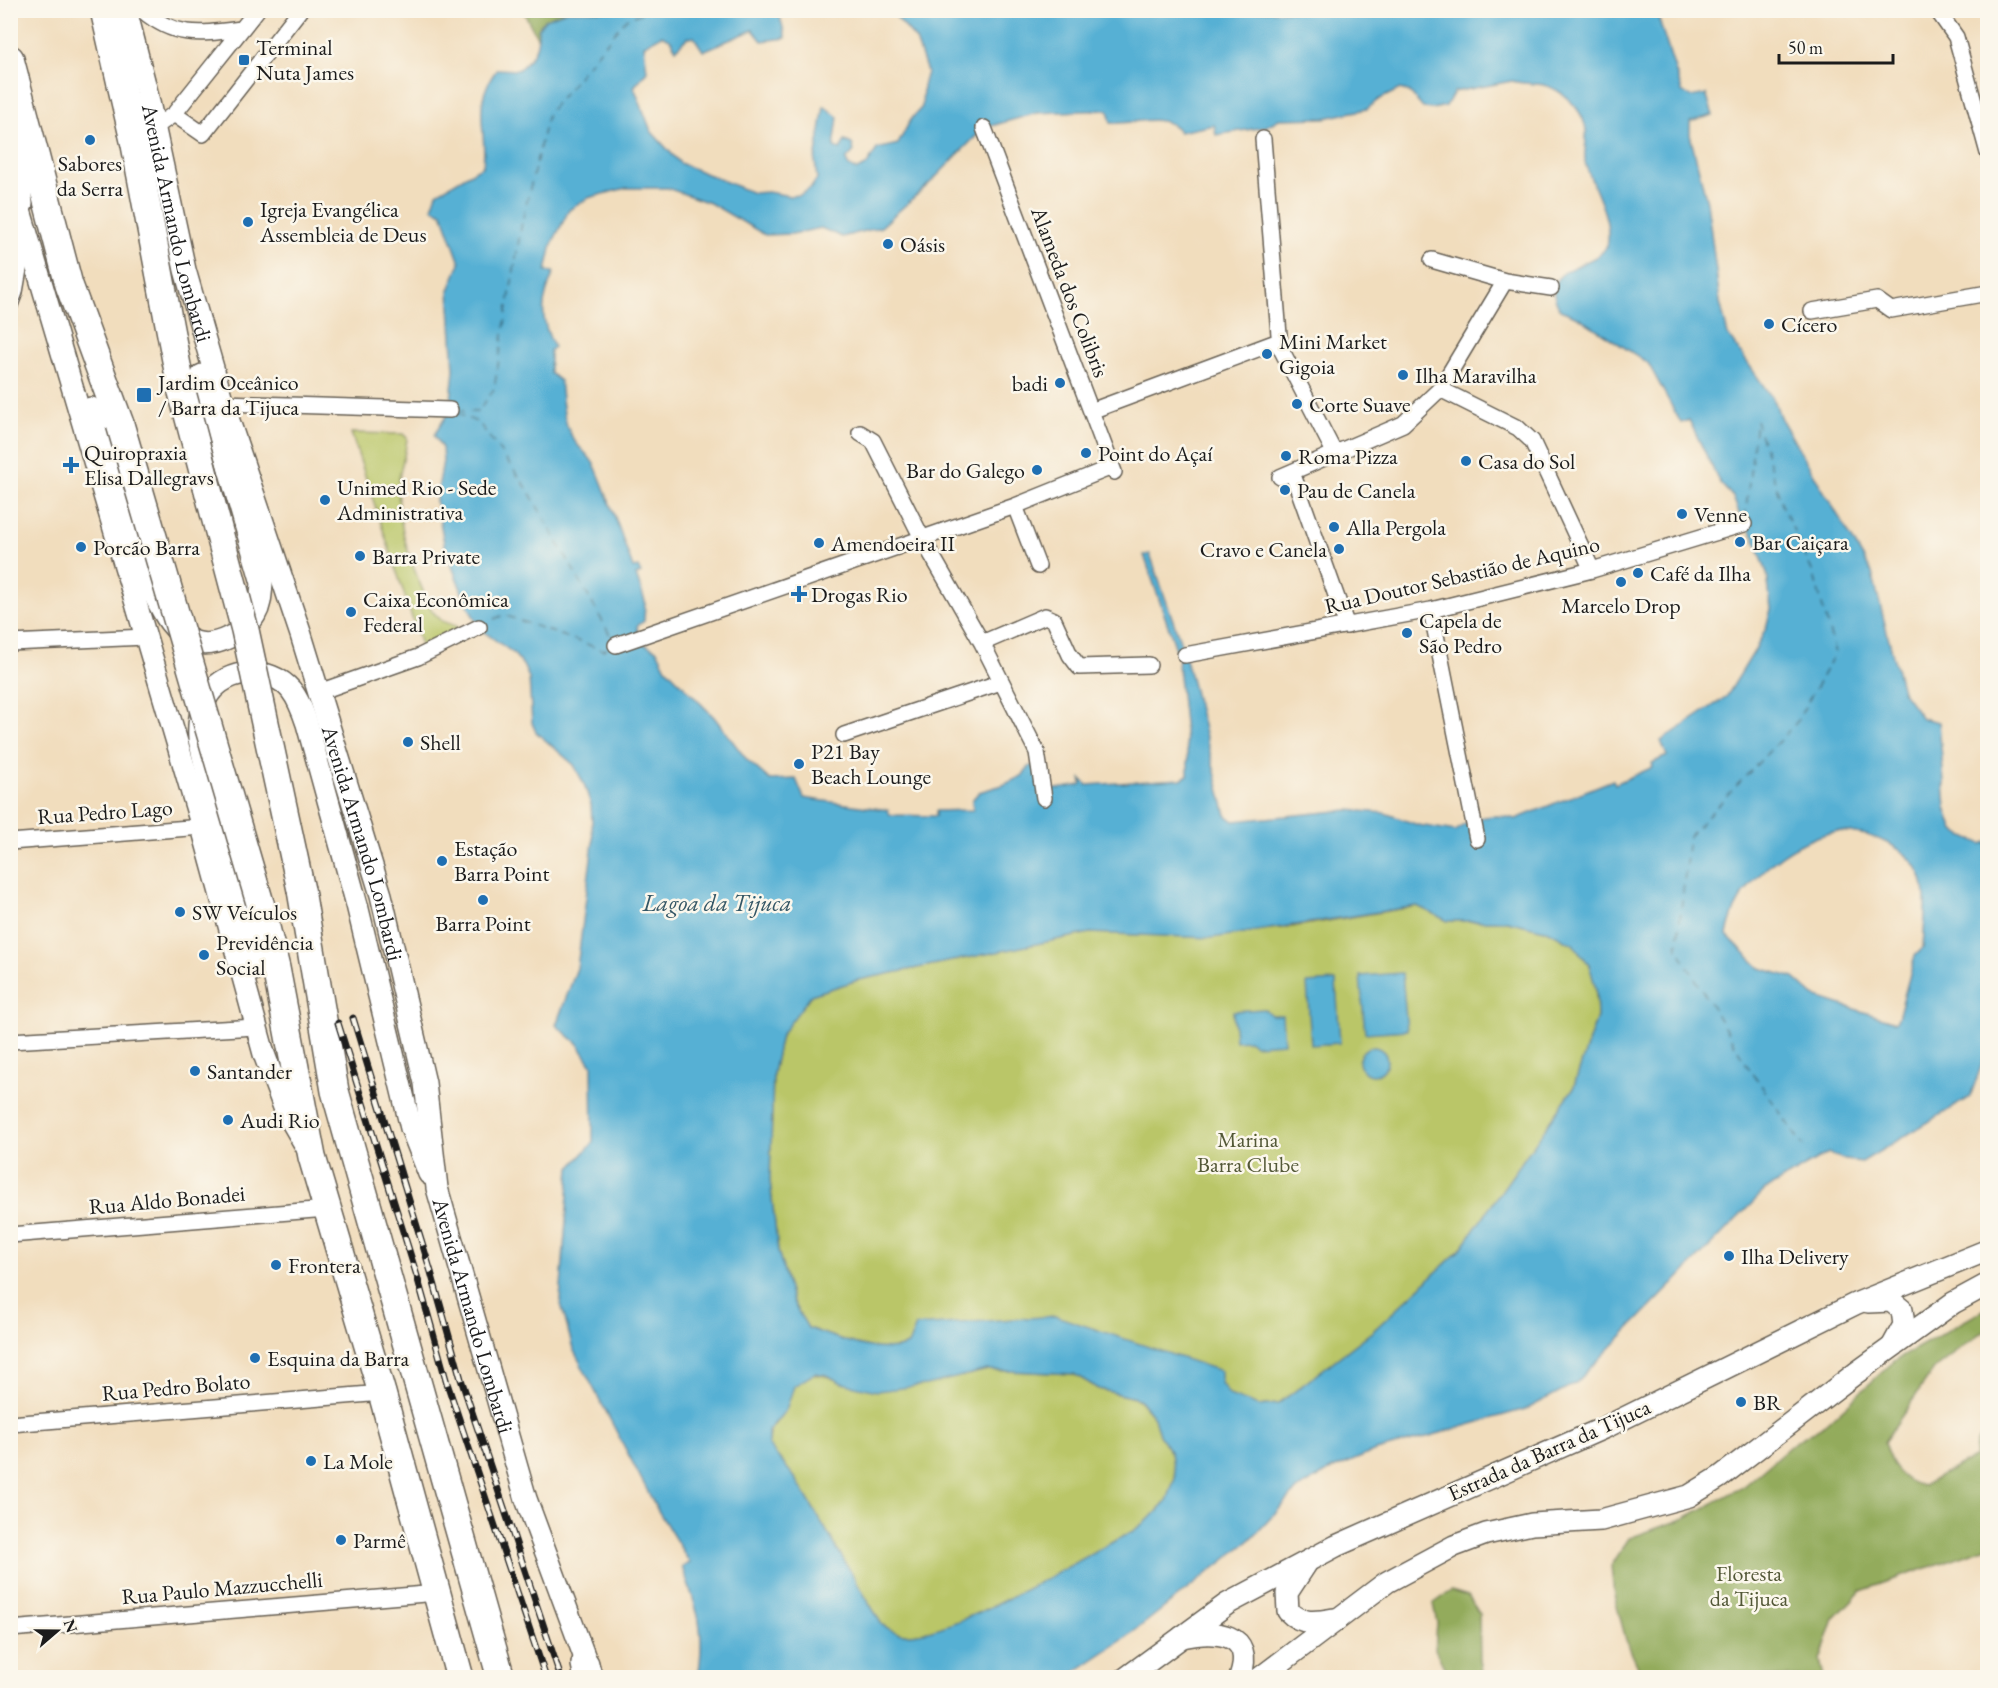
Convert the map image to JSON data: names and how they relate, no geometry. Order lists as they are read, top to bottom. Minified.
{"streets":{"highway":["Avenida Armando Lombardi"],"main road":["Estrada da Barra da Tijuca"],"street":["Alameda dos Colibris","Rua Doutor Sebastião de Aquino","Rua Pedro Lago","Rua Aldo Bonadei","Rua Pedro Bolato","Rua Paulo Mazzucchelli"]},"water":["Lagoa da Tijuca"],"parks":["Marina Barra Clube","Floresta da Tijuca"],"places":{"transit":["Terminal Nuta James","Jardim Oceânico / Barra da Tijuca"],"other":["Sabores da Serra","Igreja Evangélica Assembleia de Deus","Oásis","Cícero","Mini Market Gigoia","Ilha Maravilha","badi","Corte Suave","Point do Açaí","Roma Pizza","Casa do Sol","Bar do Galego","Pau de Canela","Unimed Rio - Sede Administrativa","Venne","Alla Pergola","Bar Caiçara","Amendoeira II","Porcão Barra","Cravo e Canela","Barra Private","Café da Ilha","Marcelo Drop","Caixa Econômica Federal","Capela de São Pedro","Shell","P21 Bay Beach Lounge","Estação Barra Point","Barra Point","SW Veículos","Previdência Social","Santander","Audi Rio","Ilha Delivery","Frontera","Esquina da Barra","BR","La Mole","Parmê"],"health":["Quiropraxia Elisa Dallegravs","Drogas Rio"]},"scale_bar":"50 m","north":"right"}
